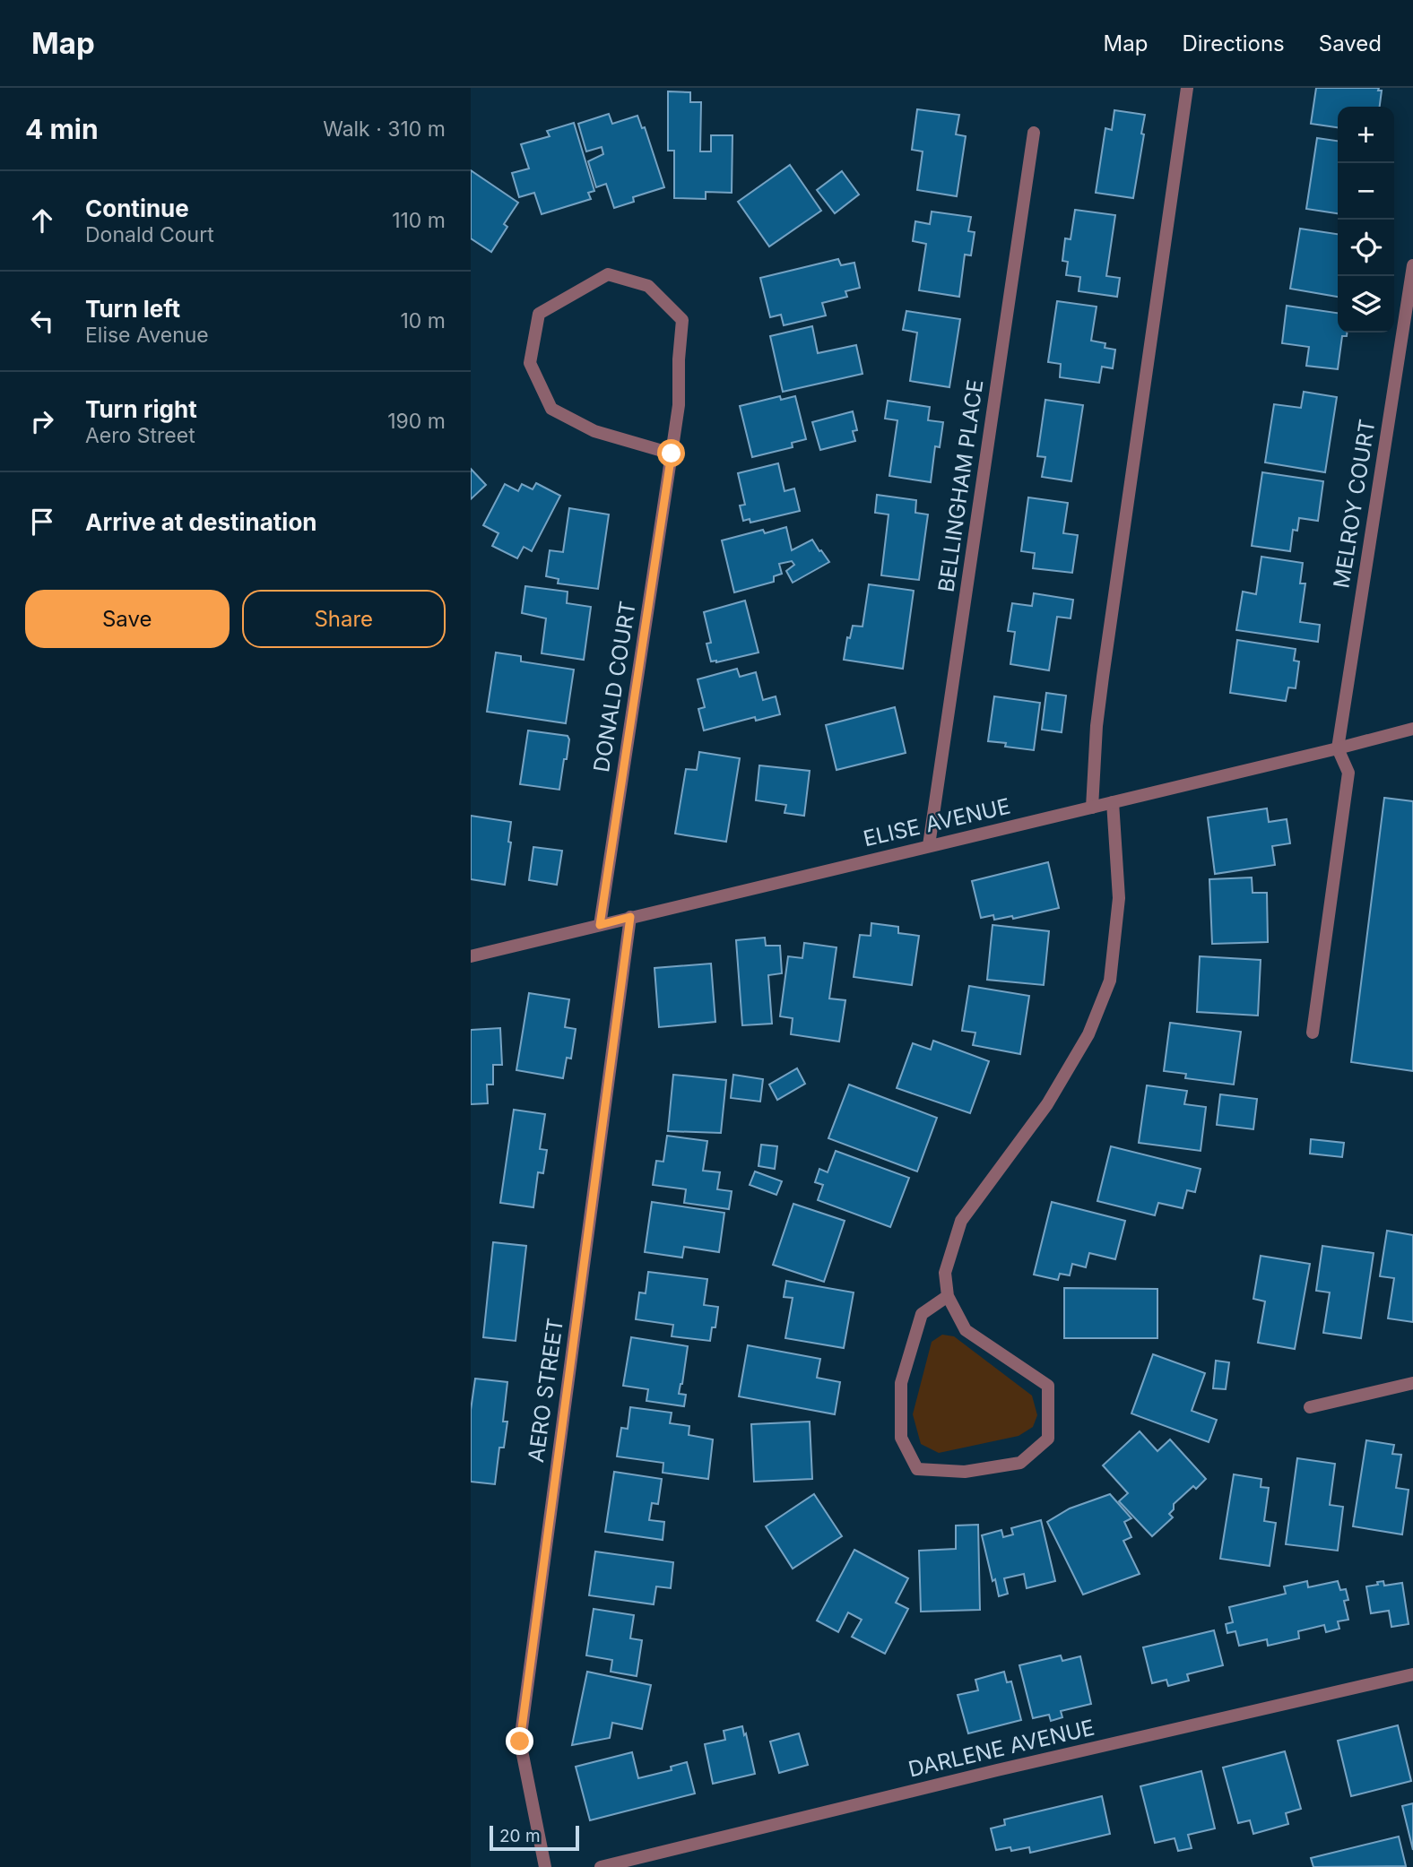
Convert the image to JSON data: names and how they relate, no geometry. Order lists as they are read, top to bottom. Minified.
{"streets":{"street":["BELLINGHAM PLACE","MELROY COURT","DONALD COURT","ELISE AVENUE","AERO STREET","DARLENE AVENUE"]},"crossings":[["BELLINGHAM PLACE","ELISE AVENUE"],["MELROY COURT","ELISE AVENUE"],["DONALD COURT","ELISE AVENUE"],["ELISE AVENUE","AERO STREET"]],"scale_bar":"20 m","page":{"header":"Map","nav":["Map","Directions","Saved"],"heading":["4 min","Walk · 310 m"],"map_buttons":["+","−"],"list":[["Continue","Donald Court","110 m"],["Turn left","Elise Avenue","10 m"],["Turn right","Aero Street","190 m"],"Arrive at destination"],"buttons":["Save","Share"],"scale":"20 m"}}
